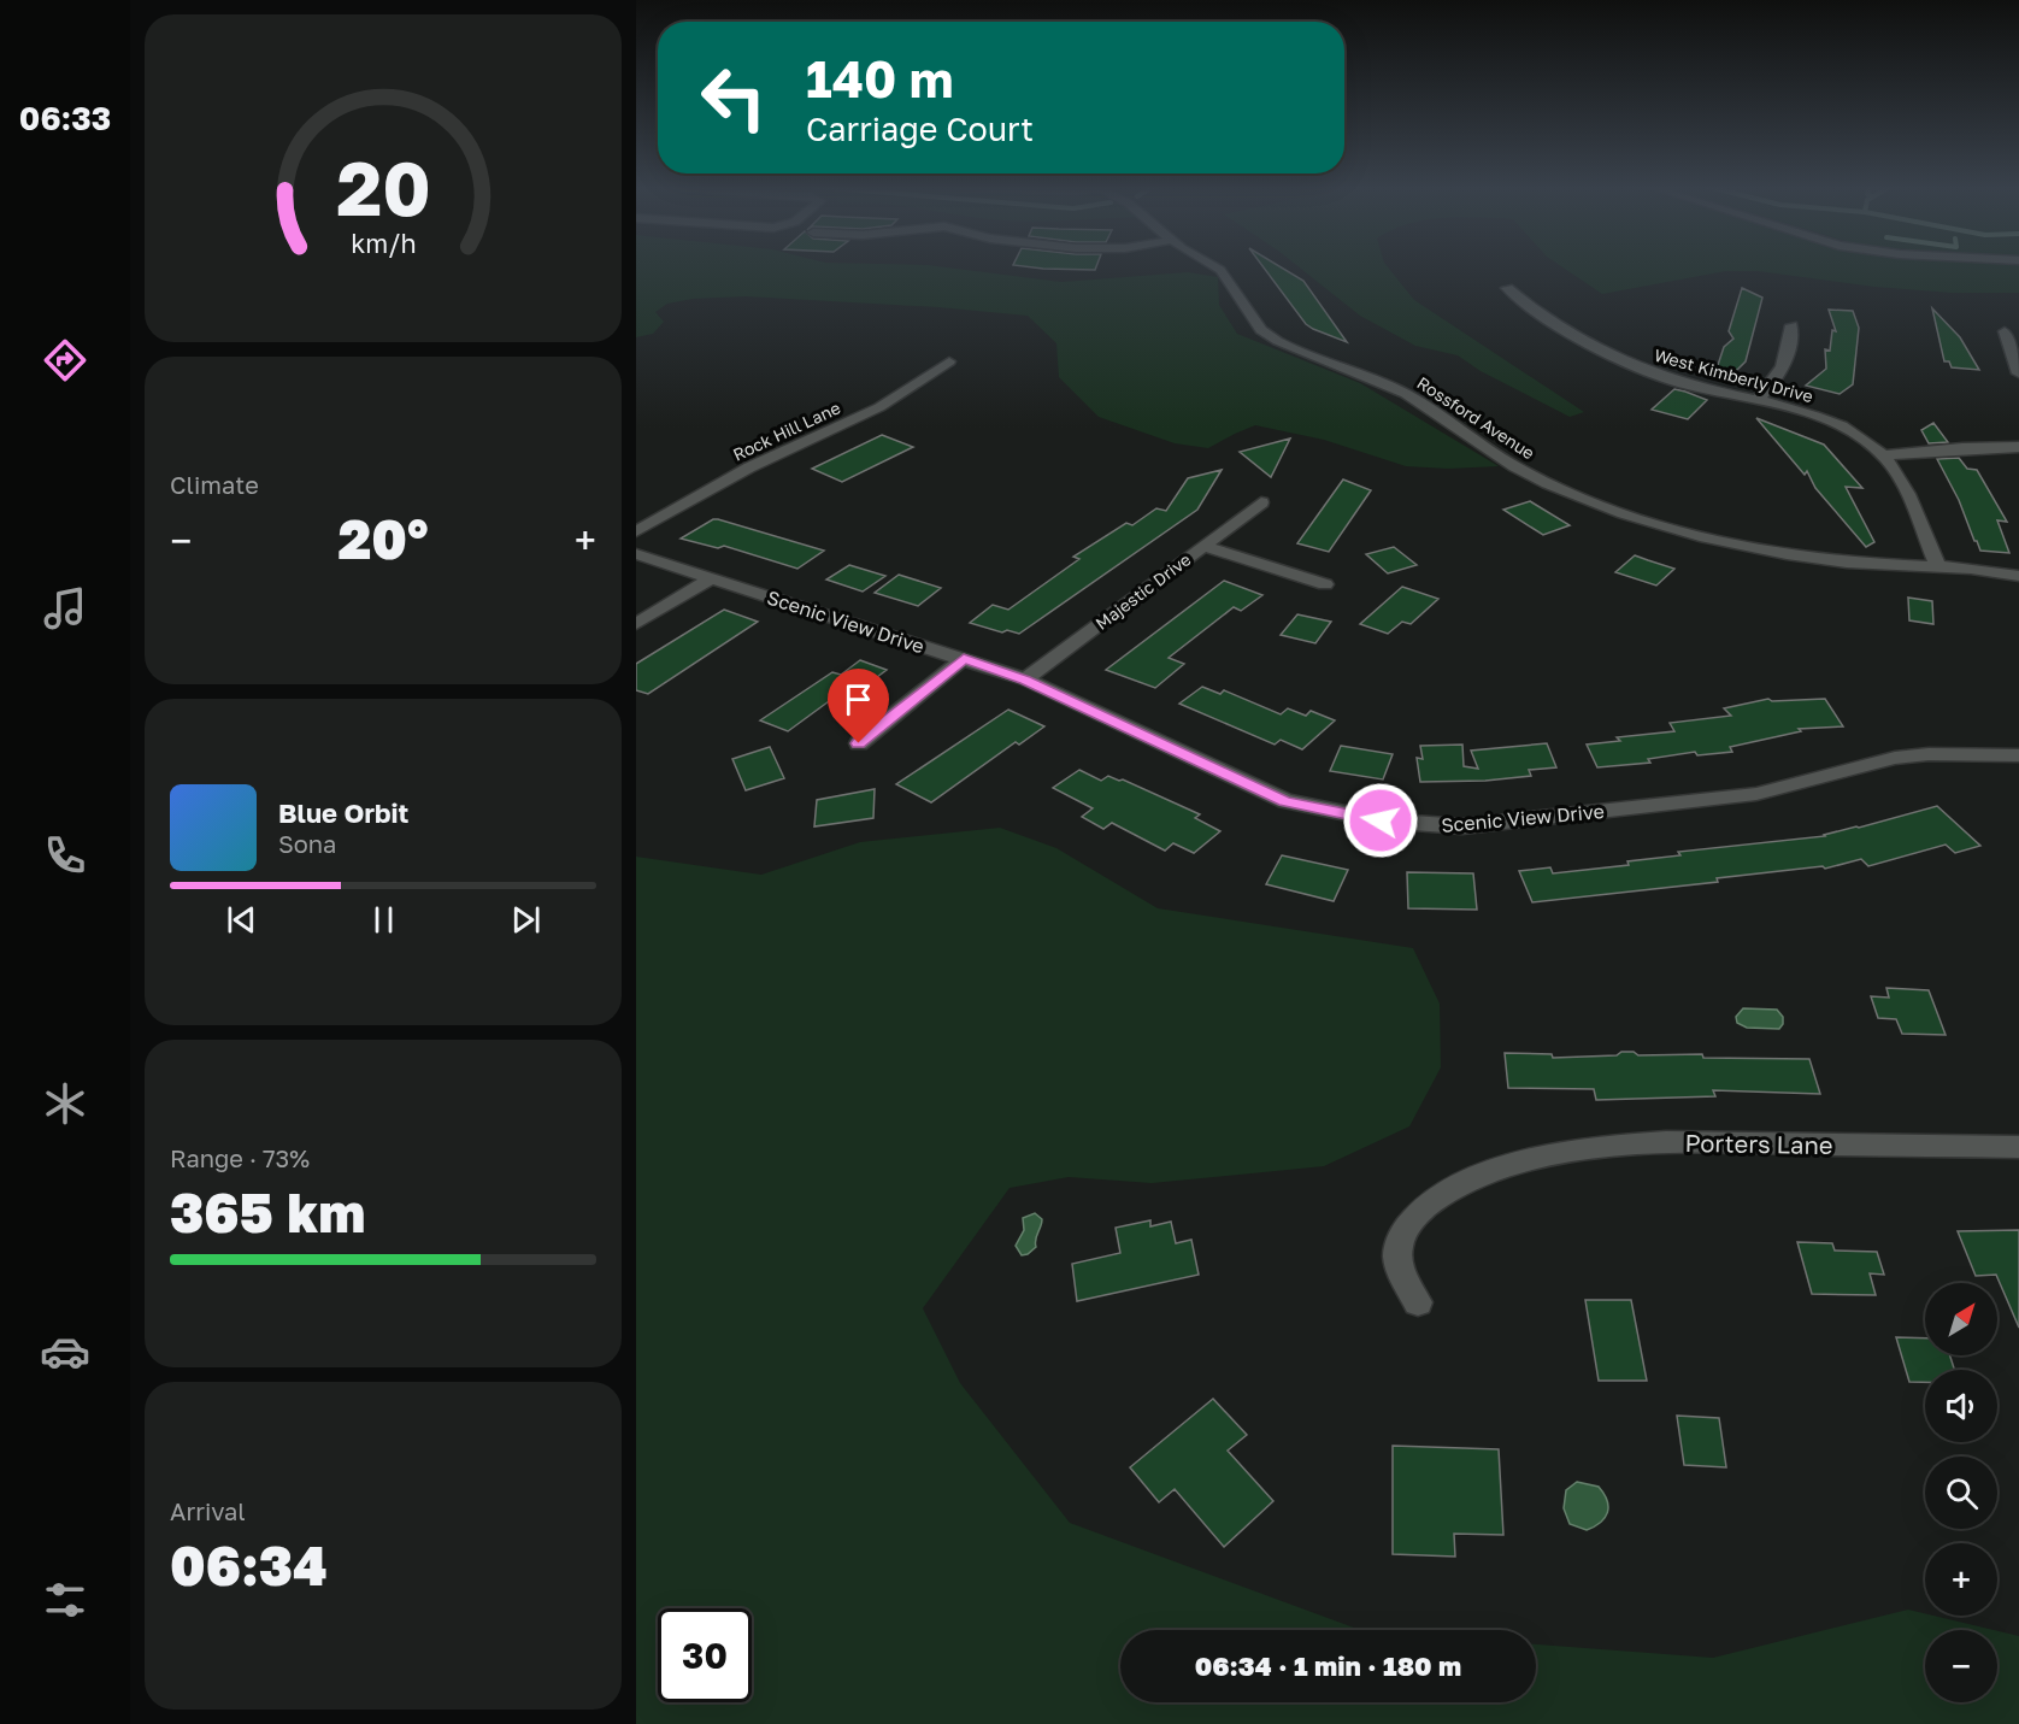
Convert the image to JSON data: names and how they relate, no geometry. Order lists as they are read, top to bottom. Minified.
{"streets":{"street":["West Kimberly Drive","Rossford Avenue","Rock Hill Lane","Majestic Drive","Scenic View Drive","Porters Lane"]},"crossings":[["West Kimberly Drive","Rossford Avenue"],["Majestic Drive","Scenic View Drive"]],"north":"top right","page":{"tabs":"06:33","turn":["140 m","Carriage Court"],"tile":["Climate",["Range · 73%","365 km"],["Arrival","06:34"]],"heat":["−","20°","+"],"song":["Blue Orbit","Sona"],"map_buttons":["+","−"],"limit":"30","trip":"06:34 · 1 min · 180 m","gauge":["20","km/h"]}}
